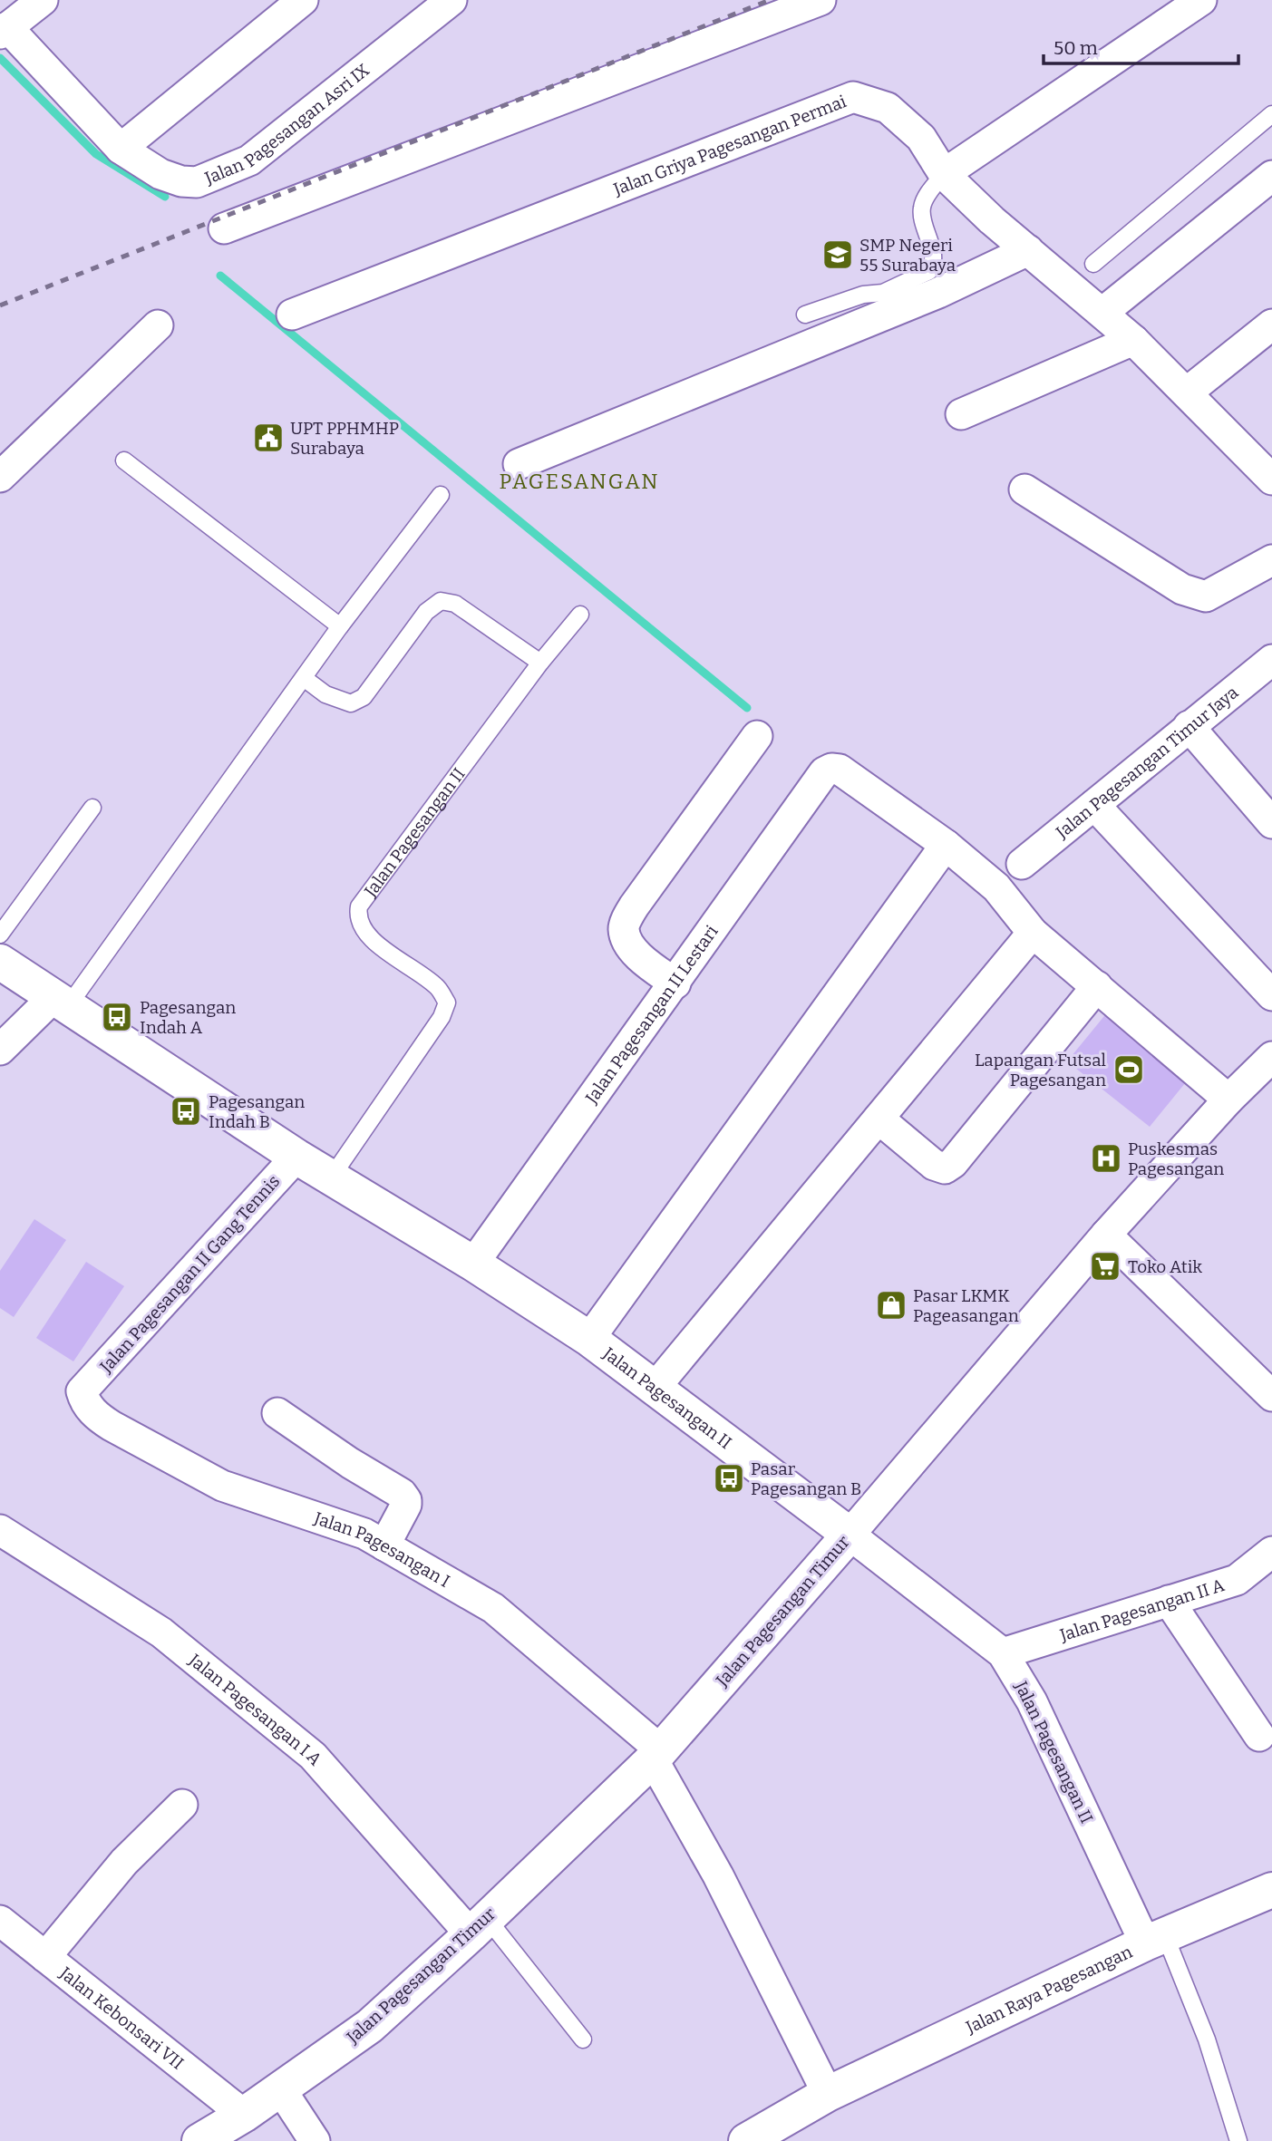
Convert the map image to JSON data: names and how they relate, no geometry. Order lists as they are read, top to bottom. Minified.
{"streets":{"street":["Jalan Pagesangan Asri IX","Jalan Griya Pagesangan Permai","Jalan Pagesangan Timur Jaya","Jalan Pagesangan II","Jalan Pagesangan II Lestari","Jalan Pagesangan II Gang Tennis","Jalan Pagesangan I","Jalan Pagesangan II A","Jalan Pagesangan Timur","Jalan Pagesangan I A","Jalan Raya Pagesangan","Jalan Kebonsari VII"]},"crossings":[["Jalan Pagesangan II","Jalan Pagesangan II Lestari"],["Jalan Pagesangan II","Jalan Pagesangan II Gang Tennis"],["Jalan Pagesangan II","Jalan Pagesangan II A"],["Jalan Pagesangan II","Jalan Pagesangan Timur"],["Jalan Pagesangan II","Jalan Raya Pagesangan"],["Jalan Pagesangan II Gang Tennis","Jalan Pagesangan I"],["Jalan Pagesangan I","Jalan Pagesangan Timur"],["Jalan Pagesangan Timur","Jalan Pagesangan I A"],["Jalan Pagesangan Timur","Jalan Kebonsari VII"]],"districts":["PAGESANGAN"],"places":{"school or university":["SMP Negeri 55 Surabaya"],"public building":["UPT PPHMHP Surabaya"],"bus stop":["Pagesangan Indah A","Pagesangan Indah B","Pasar Pagesangan B"],"sports":["Lapangan Futsal Pagesangan"],"hospital":["Puskesmas Pagesangan"],"supermarket":["Toko Atik"],"shop":["Pasar LKMK Pageasangan"]},"scale_bar":"50 m"}
